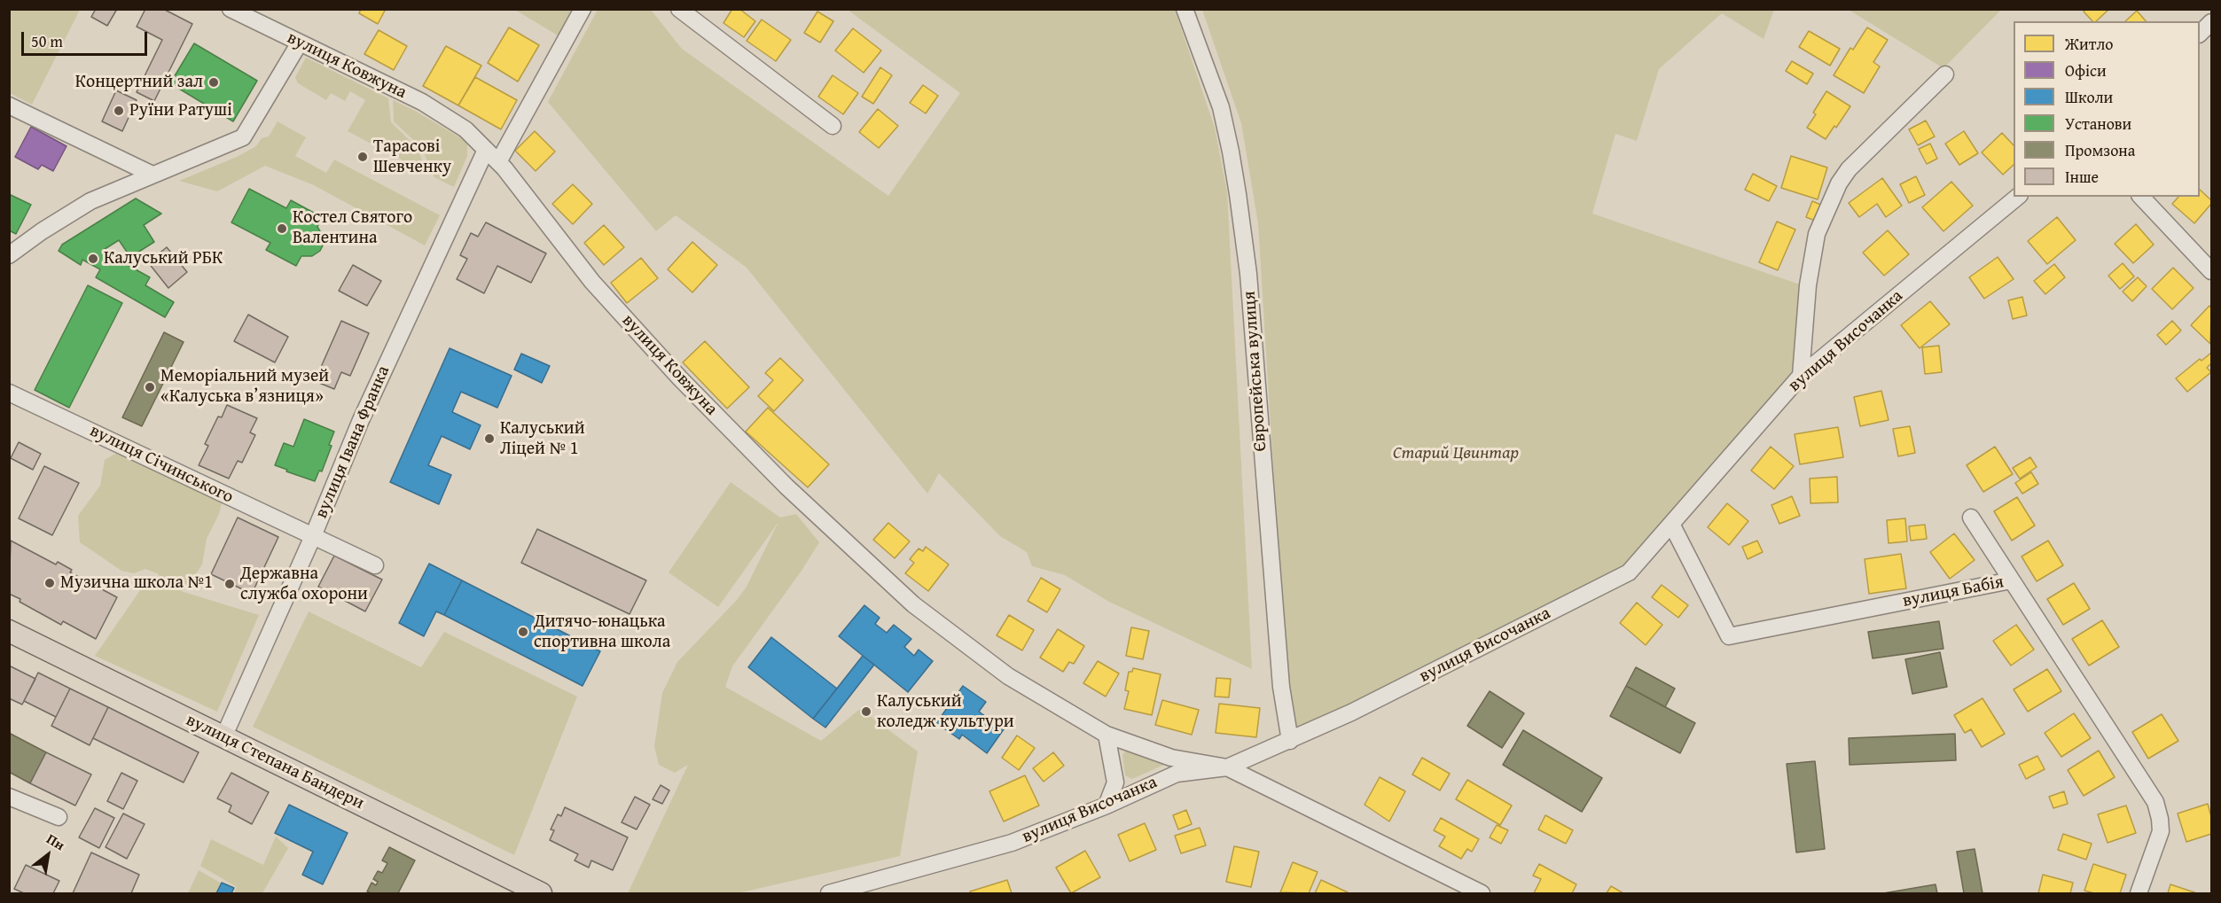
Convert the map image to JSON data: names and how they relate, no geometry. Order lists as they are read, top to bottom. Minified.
{"streets":{"main road":["вулиця Степана Бандери"],"street":["вулиця Ковжуна","вулиця Височанка","Європейська вулиця","вулиця Івана Франка","вулиця Січинського","вулиця Бабія"]},"crossings":[["вулиця Ковжуна","вулиця Височанка"],["вулиця Ковжуна","вулиця Івана Франка"],["вулиця Височанка","Європейська вулиця"],["вулиця Височанка","вулиця Бабія"],["вулиця Івана Франка","вулиця Січинського"],["вулиця Івана Франка","вулиця Степана Бандери"]],"parks":["Старий Цвинтар"],"places":["Концертний зал","Руїни Ратуші","Тарасові Шевченку","Костел Святого Валентина","Калуський РБК","Меморіальний музей «Калуська в’язниця»","Калуський Ліцей № 1","Музична школа №1","Державна служба охорони","Дитячо-юнацька спортивна школа","Калуський коледж культури"],"legend":["Житло","Офіси","Школи","Установи","Промзона","Інше"],"scale_bar":"50 m","north":"top right"}
